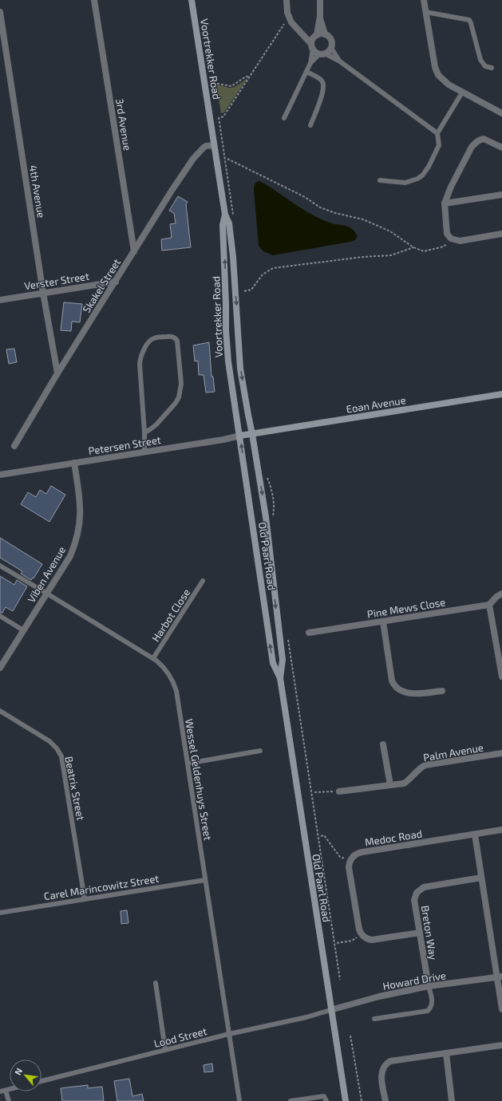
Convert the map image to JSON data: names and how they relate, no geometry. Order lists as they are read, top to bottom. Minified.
{"streets":{"main road":["Voortrekker Road","Eoan Avenue","Petersen Street","Old Paarl Road"],"street":["3rd Avenue","4th Avenue","Verster Street","Skakel Street","Viben Avenue","Pine Mews Close","Palm Avenue","Medoc Road","Breton Way","Howard Drive"],"lane":["Harbot Close","Wessel Geldenhuys Street","Beatrix Street","Carel Marincowitz Street","Lood Street"]},"crossings":[["Voortrekker Road","Skakel Street"],["Voortrekker Road","Eoan Avenue"],["Voortrekker Road","Petersen Street"],["Voortrekker Road","Old Paarl Road"],["3rd Avenue","Skakel Street"],["4th Avenue","Verster Street"],["4th Avenue","Skakel Street"],["Verster Street","Skakel Street"],["Eoan Avenue","Petersen Street"],["Eoan Avenue","Old Paarl Road"],["Petersen Street","Old Paarl Road"],["Petersen Street","Viben Avenue"],["Old Paarl Road","Howard Drive"],["Old Paarl Road","Lood Street"],["Viben Avenue","Wessel Geldenhuys Street"],["Harbot Close","Wessel Geldenhuys Street"],["Wessel Geldenhuys Street","Carel Marincowitz Street"],["Wessel Geldenhuys Street","Lood Street"],["Beatrix Street","Carel Marincowitz Street"],["Breton Way","Howard Drive"],["Howard Drive","Lood Street"]],"north":"top left"}
